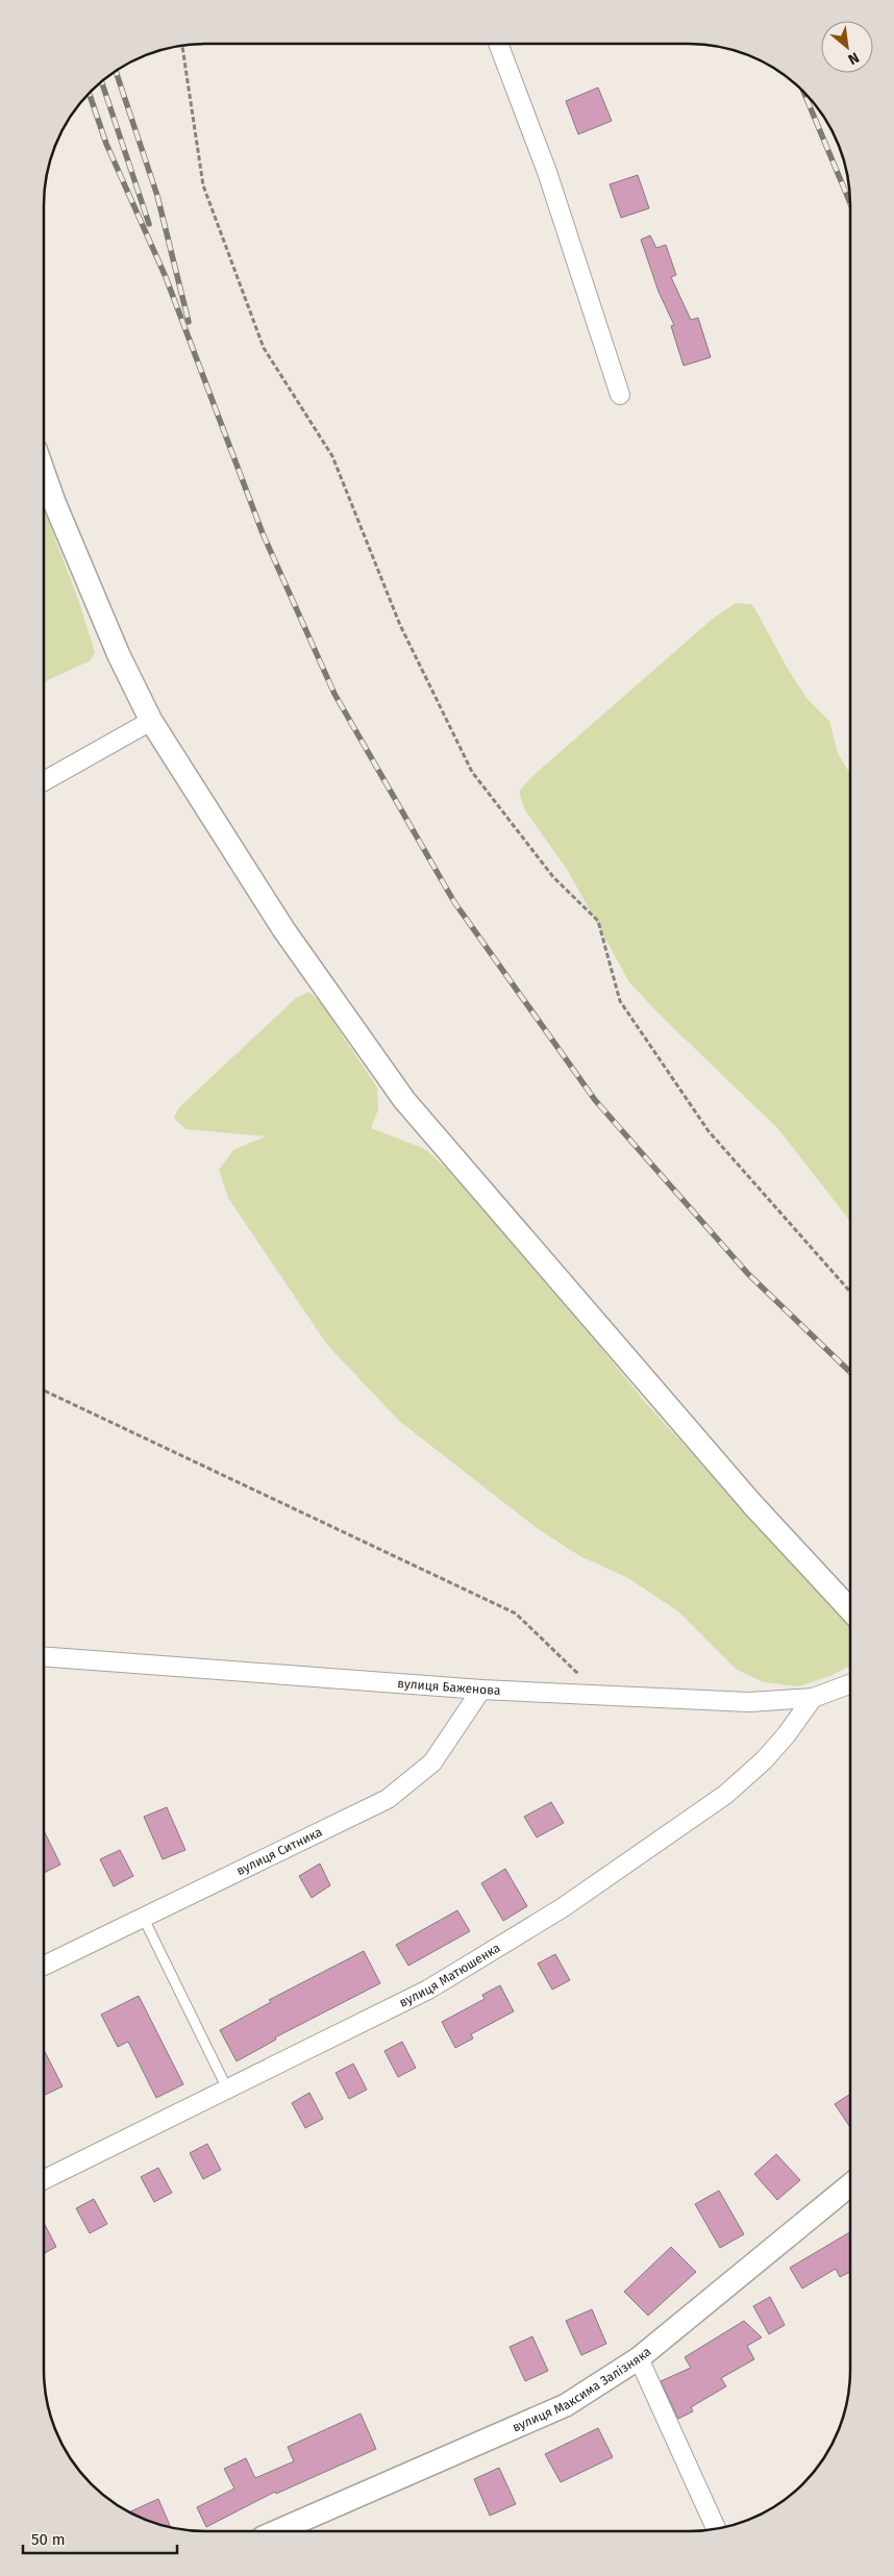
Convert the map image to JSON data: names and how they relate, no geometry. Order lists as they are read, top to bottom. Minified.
{"streets":{"street":["вулиця Баженова","вулиця Ситника","вулиця Матюшенка","вулиця Максима Залізняка"]},"crossings":[["вулиця Баженова","вулиця Ситника"],["вулиця Баженова","вулиця Матюшенка"]],"scale_bar":"50 m","north":"bottom right"}
